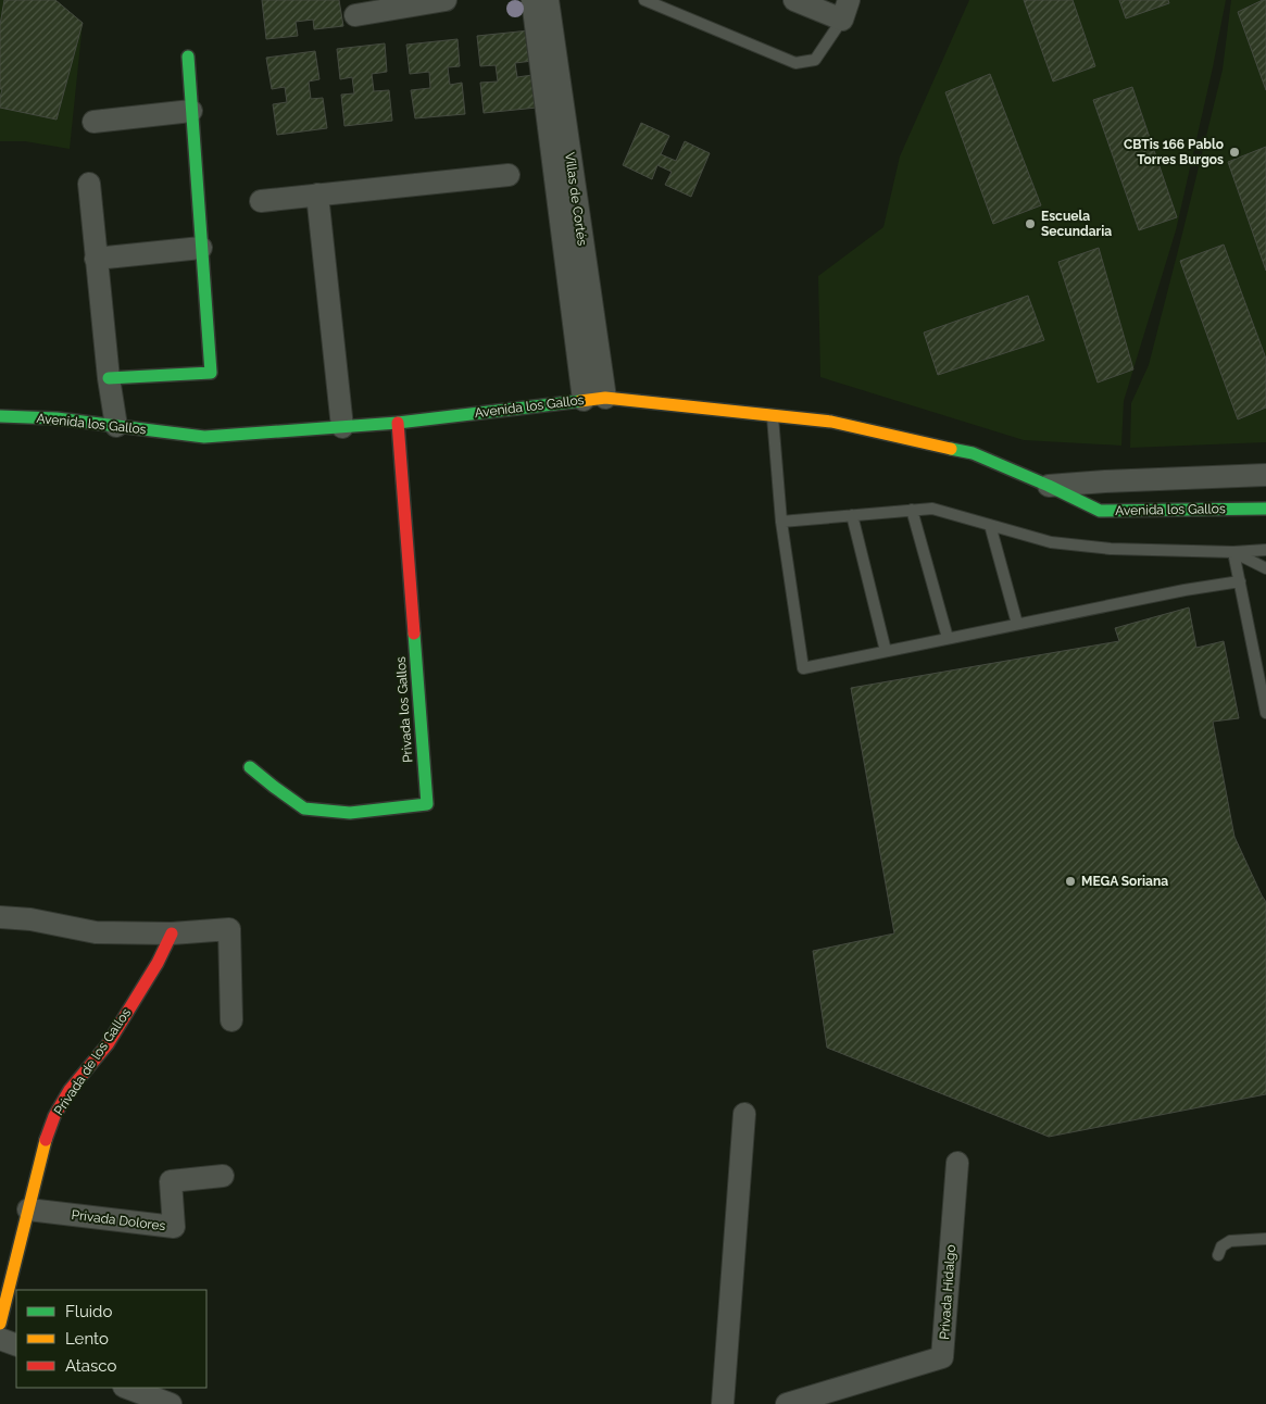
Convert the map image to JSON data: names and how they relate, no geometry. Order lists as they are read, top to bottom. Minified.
{"streets":{"street":["Villas de Cortés","Avenida los Gallos","Privada los Gallos","Privada de los Gallos","Privada Dolores","Privada Hidalgo"]},"crossings":[["Villas de Cortés","Avenida los Gallos"],["Avenida los Gallos","Privada los Gallos"],["Privada de los Gallos","Privada Dolores"]],"places":["CBTis 166 Pablo Torres Burgos","Escuela Secundaria","MEGA Soriana"],"legend":["Fluido","Lento","Atasco"]}
